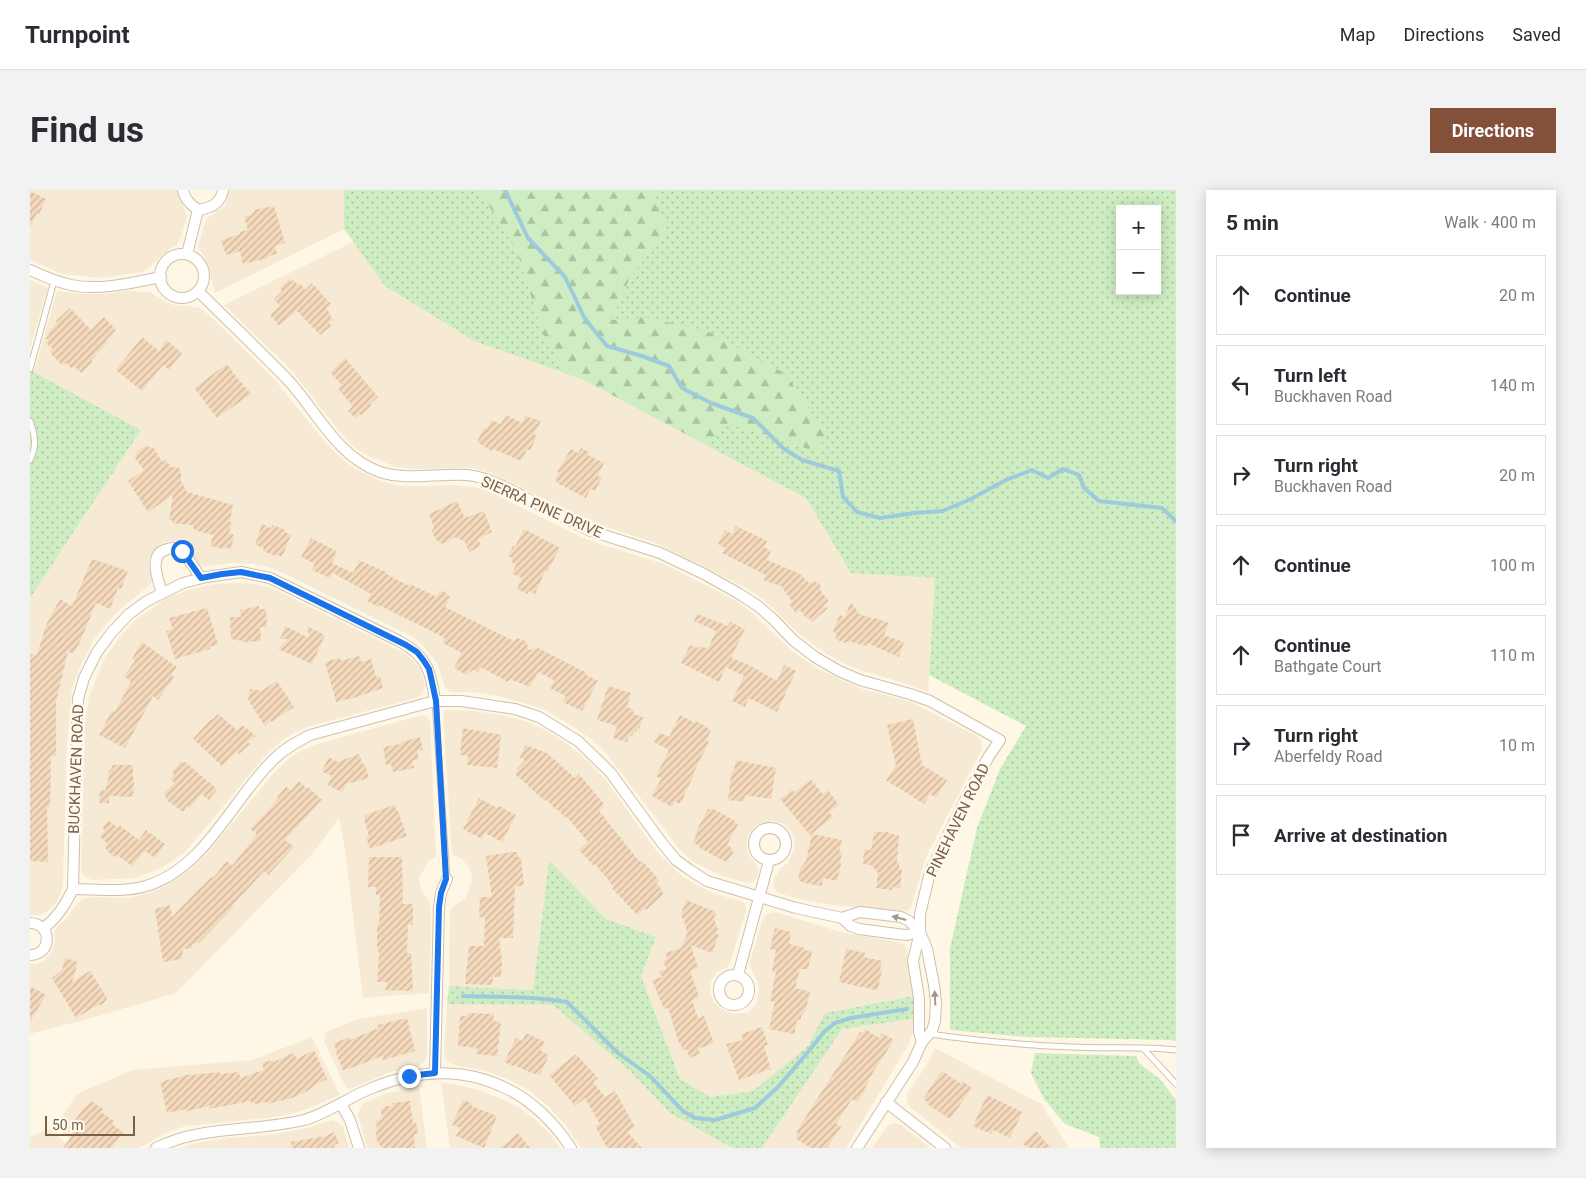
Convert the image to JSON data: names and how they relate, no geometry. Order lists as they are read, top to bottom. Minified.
{"streets":{"street":["SIERRA PINE DRIVE","BUCKHAVEN ROAD","PINEHAVEN ROAD"]},"crossings":[["SIERRA PINE DRIVE","PINEHAVEN ROAD"]],"scale_bar":"50 m","page":{"header":"Turnpoint","nav":["Map","Directions","Saved"],"buttons":"Directions","title":"Find us","heading":["5 min","Walk · 400 m"],"map_buttons":["+","−"],"list":[["Continue","20 m"],["Turn left","Buckhaven Road","140 m"],["Turn right","Buckhaven Road","20 m"],["Continue","100 m"],["Continue","Bathgate Court","110 m"],["Turn right","Aberfeldy Road","10 m"],"Arrive at destination"],"scale":"50 m"}}
